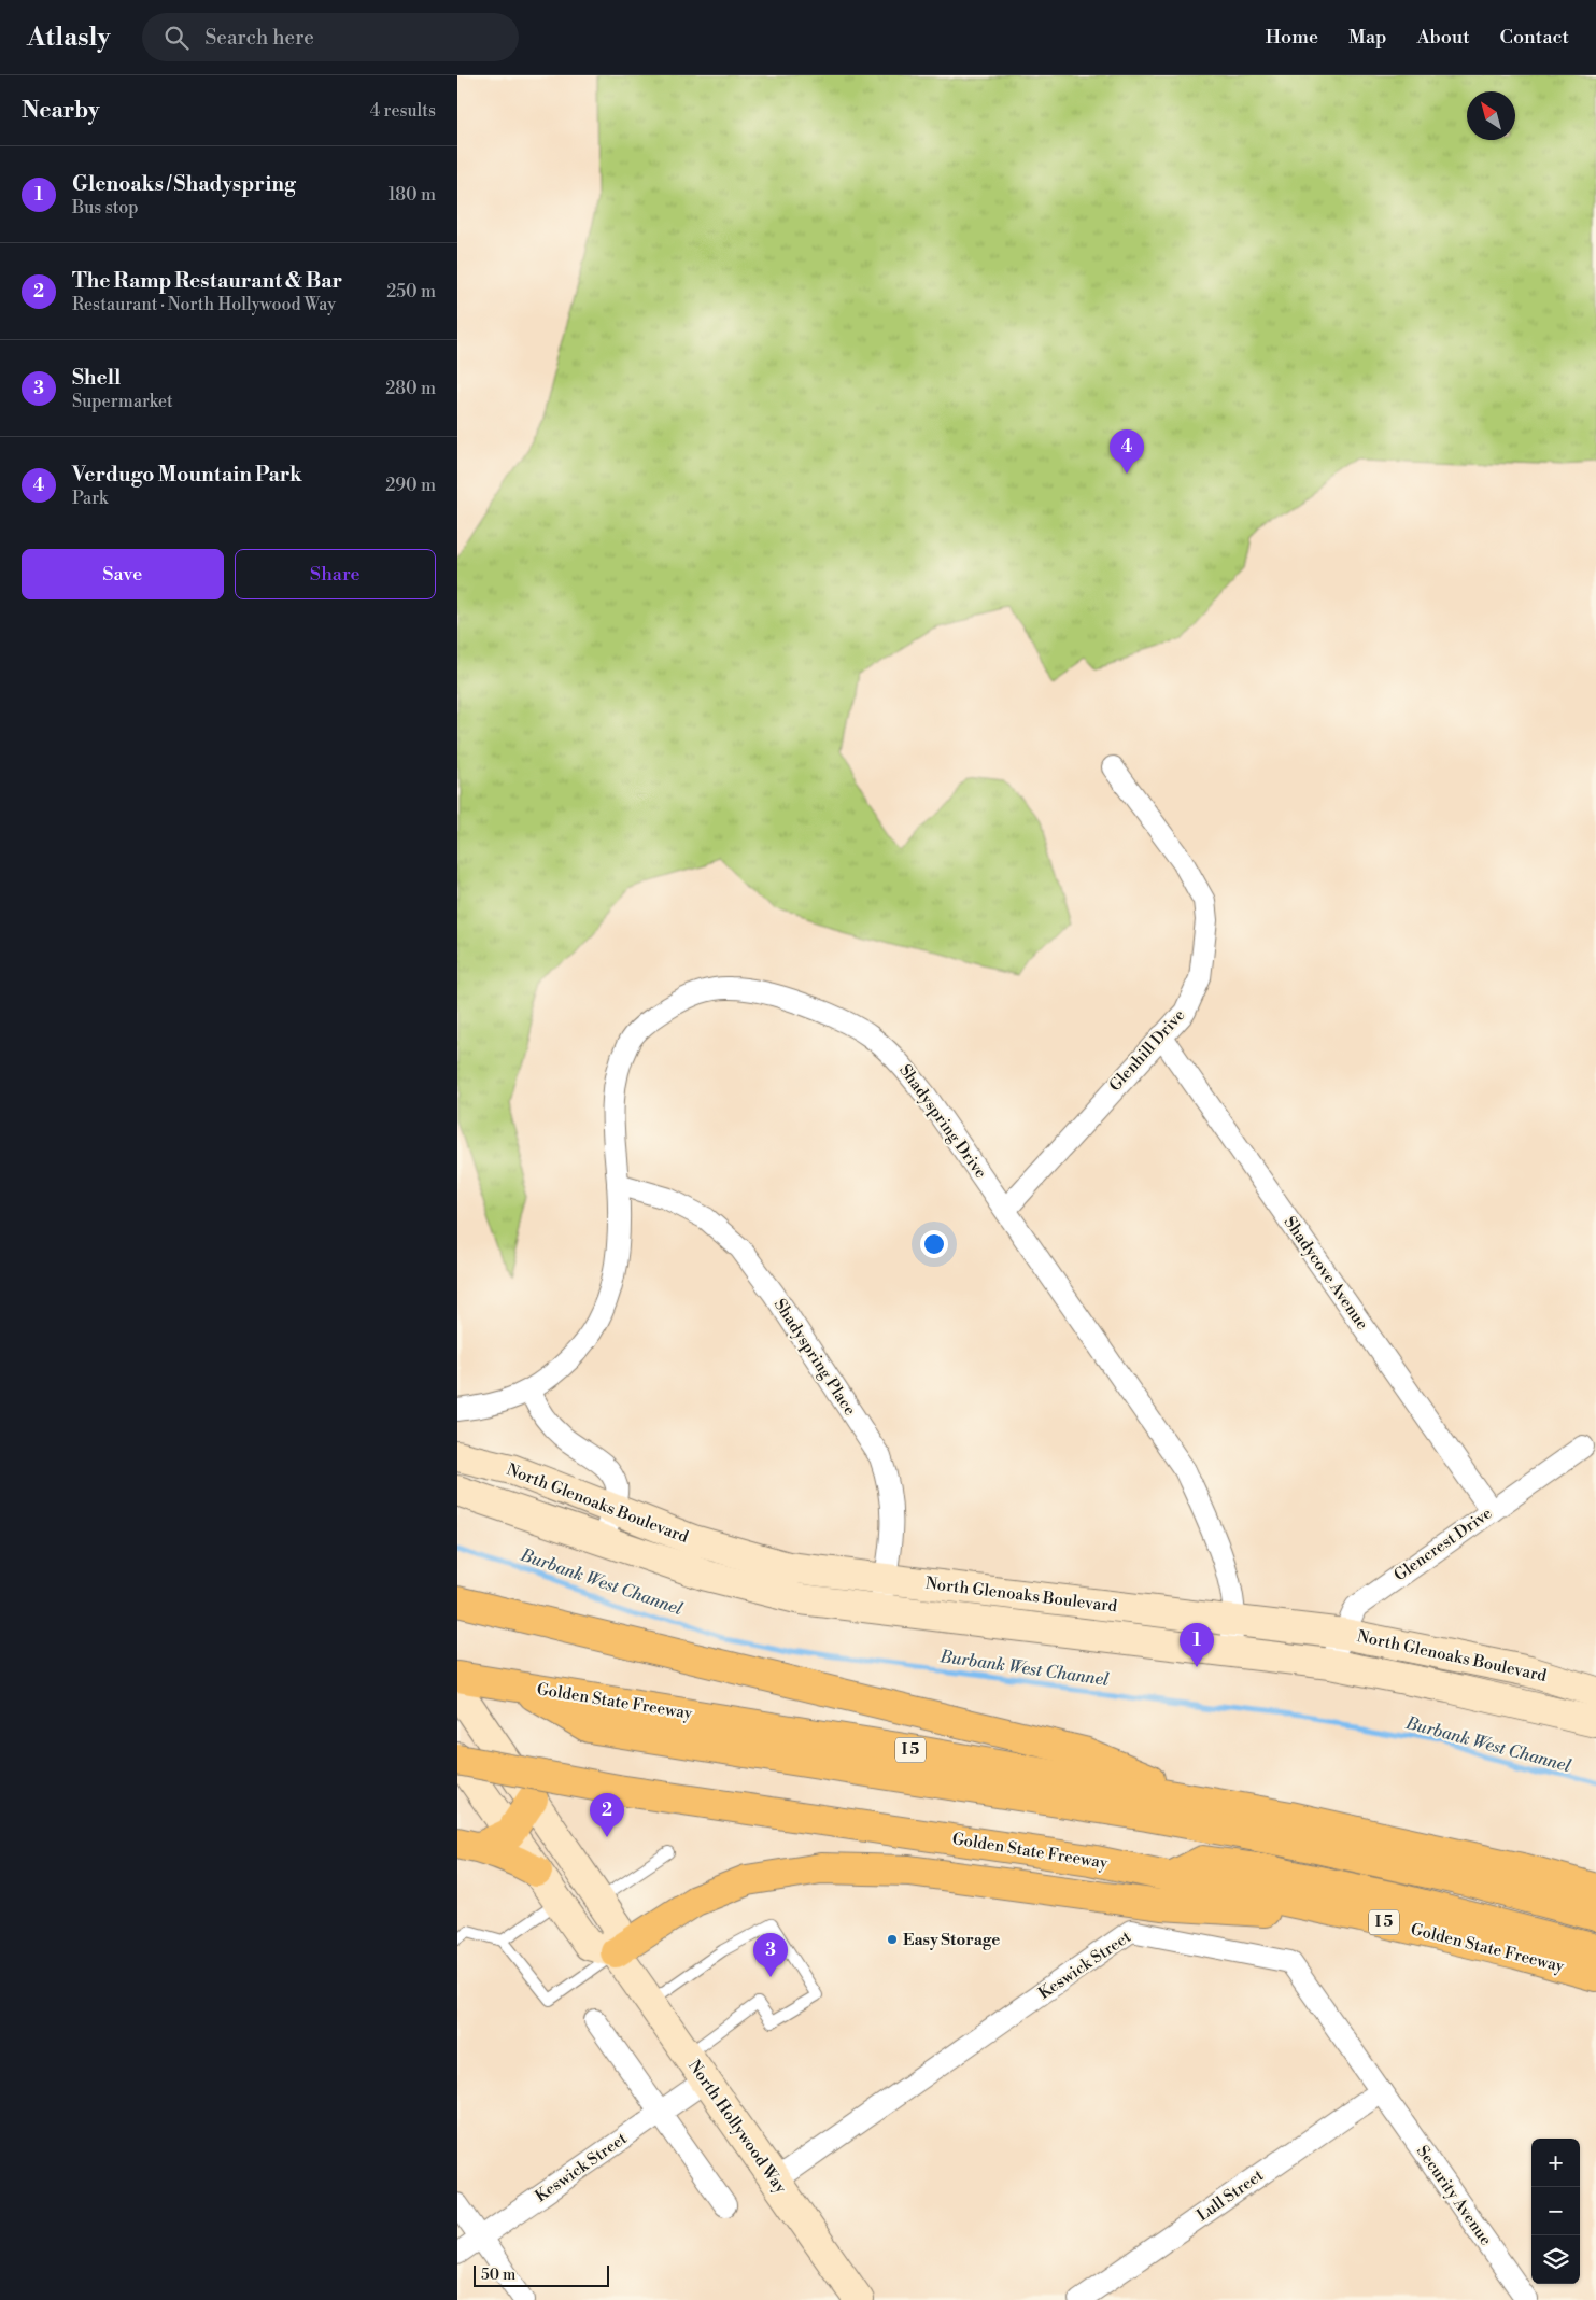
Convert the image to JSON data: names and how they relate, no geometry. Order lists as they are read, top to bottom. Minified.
{"streets":{"highway":["Golden State Freeway","I 5"],"main road":["North Glenoaks Boulevard","North Hollywood Way"],"street":["Glenhill Drive","Shadyspring Drive","Shadycove Avenue","Shadyspring Place","Glencrest Drive","Keswick Street","Lull Street","Security Avenue"]},"crossings":[["Glenhill Drive","Shadyspring Drive"],["Glenhill Drive","Shadycove Avenue"],["Shadyspring Drive","Shadyspring Place"],["Shadyspring Drive","North Glenoaks Boulevard"],["Shadycove Avenue","Glencrest Drive"],["Shadyspring Place","North Glenoaks Boulevard"],["North Glenoaks Boulevard","Glencrest Drive"],["Keswick Street","North Hollywood Way"],["Keswick Street","Lull Street"],["Keswick Street","Security Avenue"],["Lull Street","Security Avenue"]],"water":["Burbank West Channel"],"places":["Easy Storage"],"scale_bar":"50 m","north":"top left","page":{"header":"Atlasly","search":"Search here","nav":["Home","Map","About","Contact"],"heading":["Nearby","4 results"],"list":[{"mark":"1","name":"Glenoaks / Shadyspring","note":"Bus stop","value":"180 m"},{"mark":"2","name":"The Ramp Restaurant & Bar","note":"Restaurant · North Hollywood Way","value":"250 m"},{"mark":"3","name":"Shell","note":"Supermarket","value":"280 m"},{"mark":"4","name":"Verdugo Mountain Park","note":"Park","value":"290 m"}],"pins":["4","1","2","3"],"buttons":["Save","Share"],"map_buttons":["+","−"],"scale":"50 m"}}
